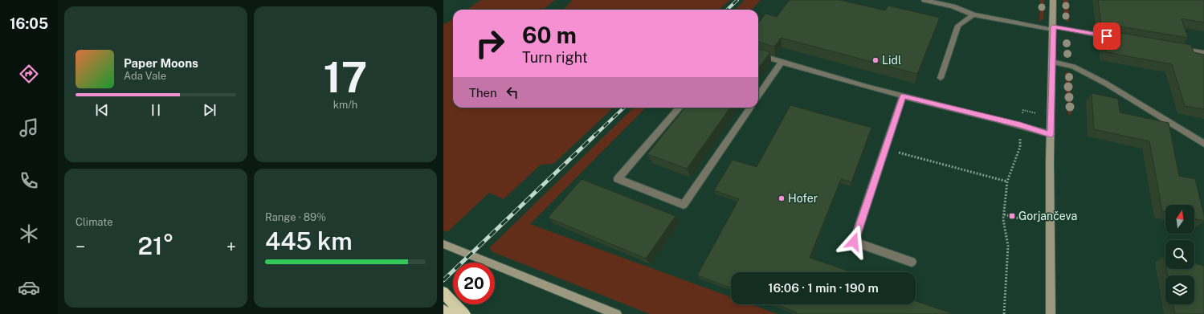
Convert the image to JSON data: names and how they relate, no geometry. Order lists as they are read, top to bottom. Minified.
{"places":{"other":["Lidl","Hofer"],"transit":["Gorjančeva"]},"north":"top","page":{"tabs":"16:05","tile":[["17","km/h"],"Climate",["Range · 89%","445 km"]],"turn":["60 m","Turn right"],"song":["Paper Moons","Ada Vale"],"then":"Then","heat":["−","21°","+"],"limit":"20","trip":"16:06 · 1 min · 190 m"}}
